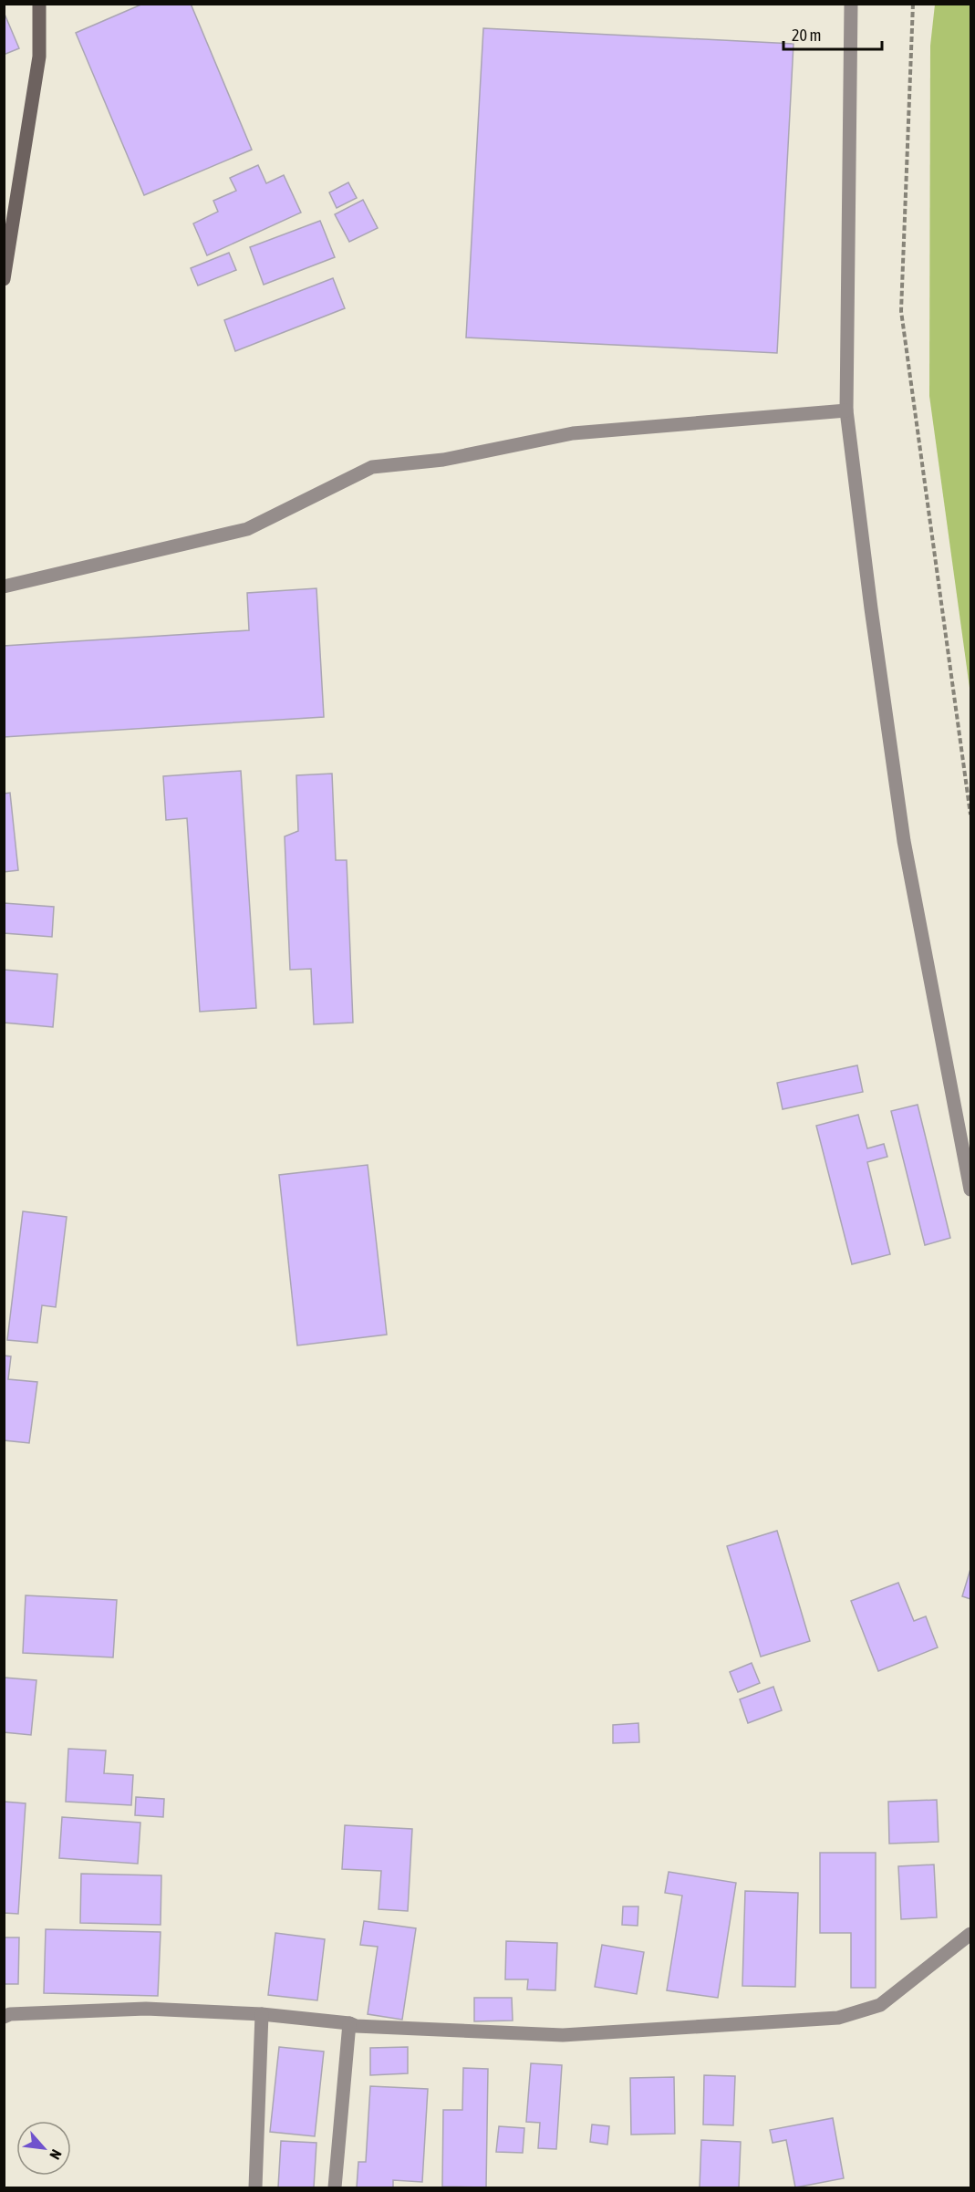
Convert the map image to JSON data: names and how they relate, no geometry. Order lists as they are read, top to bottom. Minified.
{"scale_bar":"20 m","north":"bottom right"}
